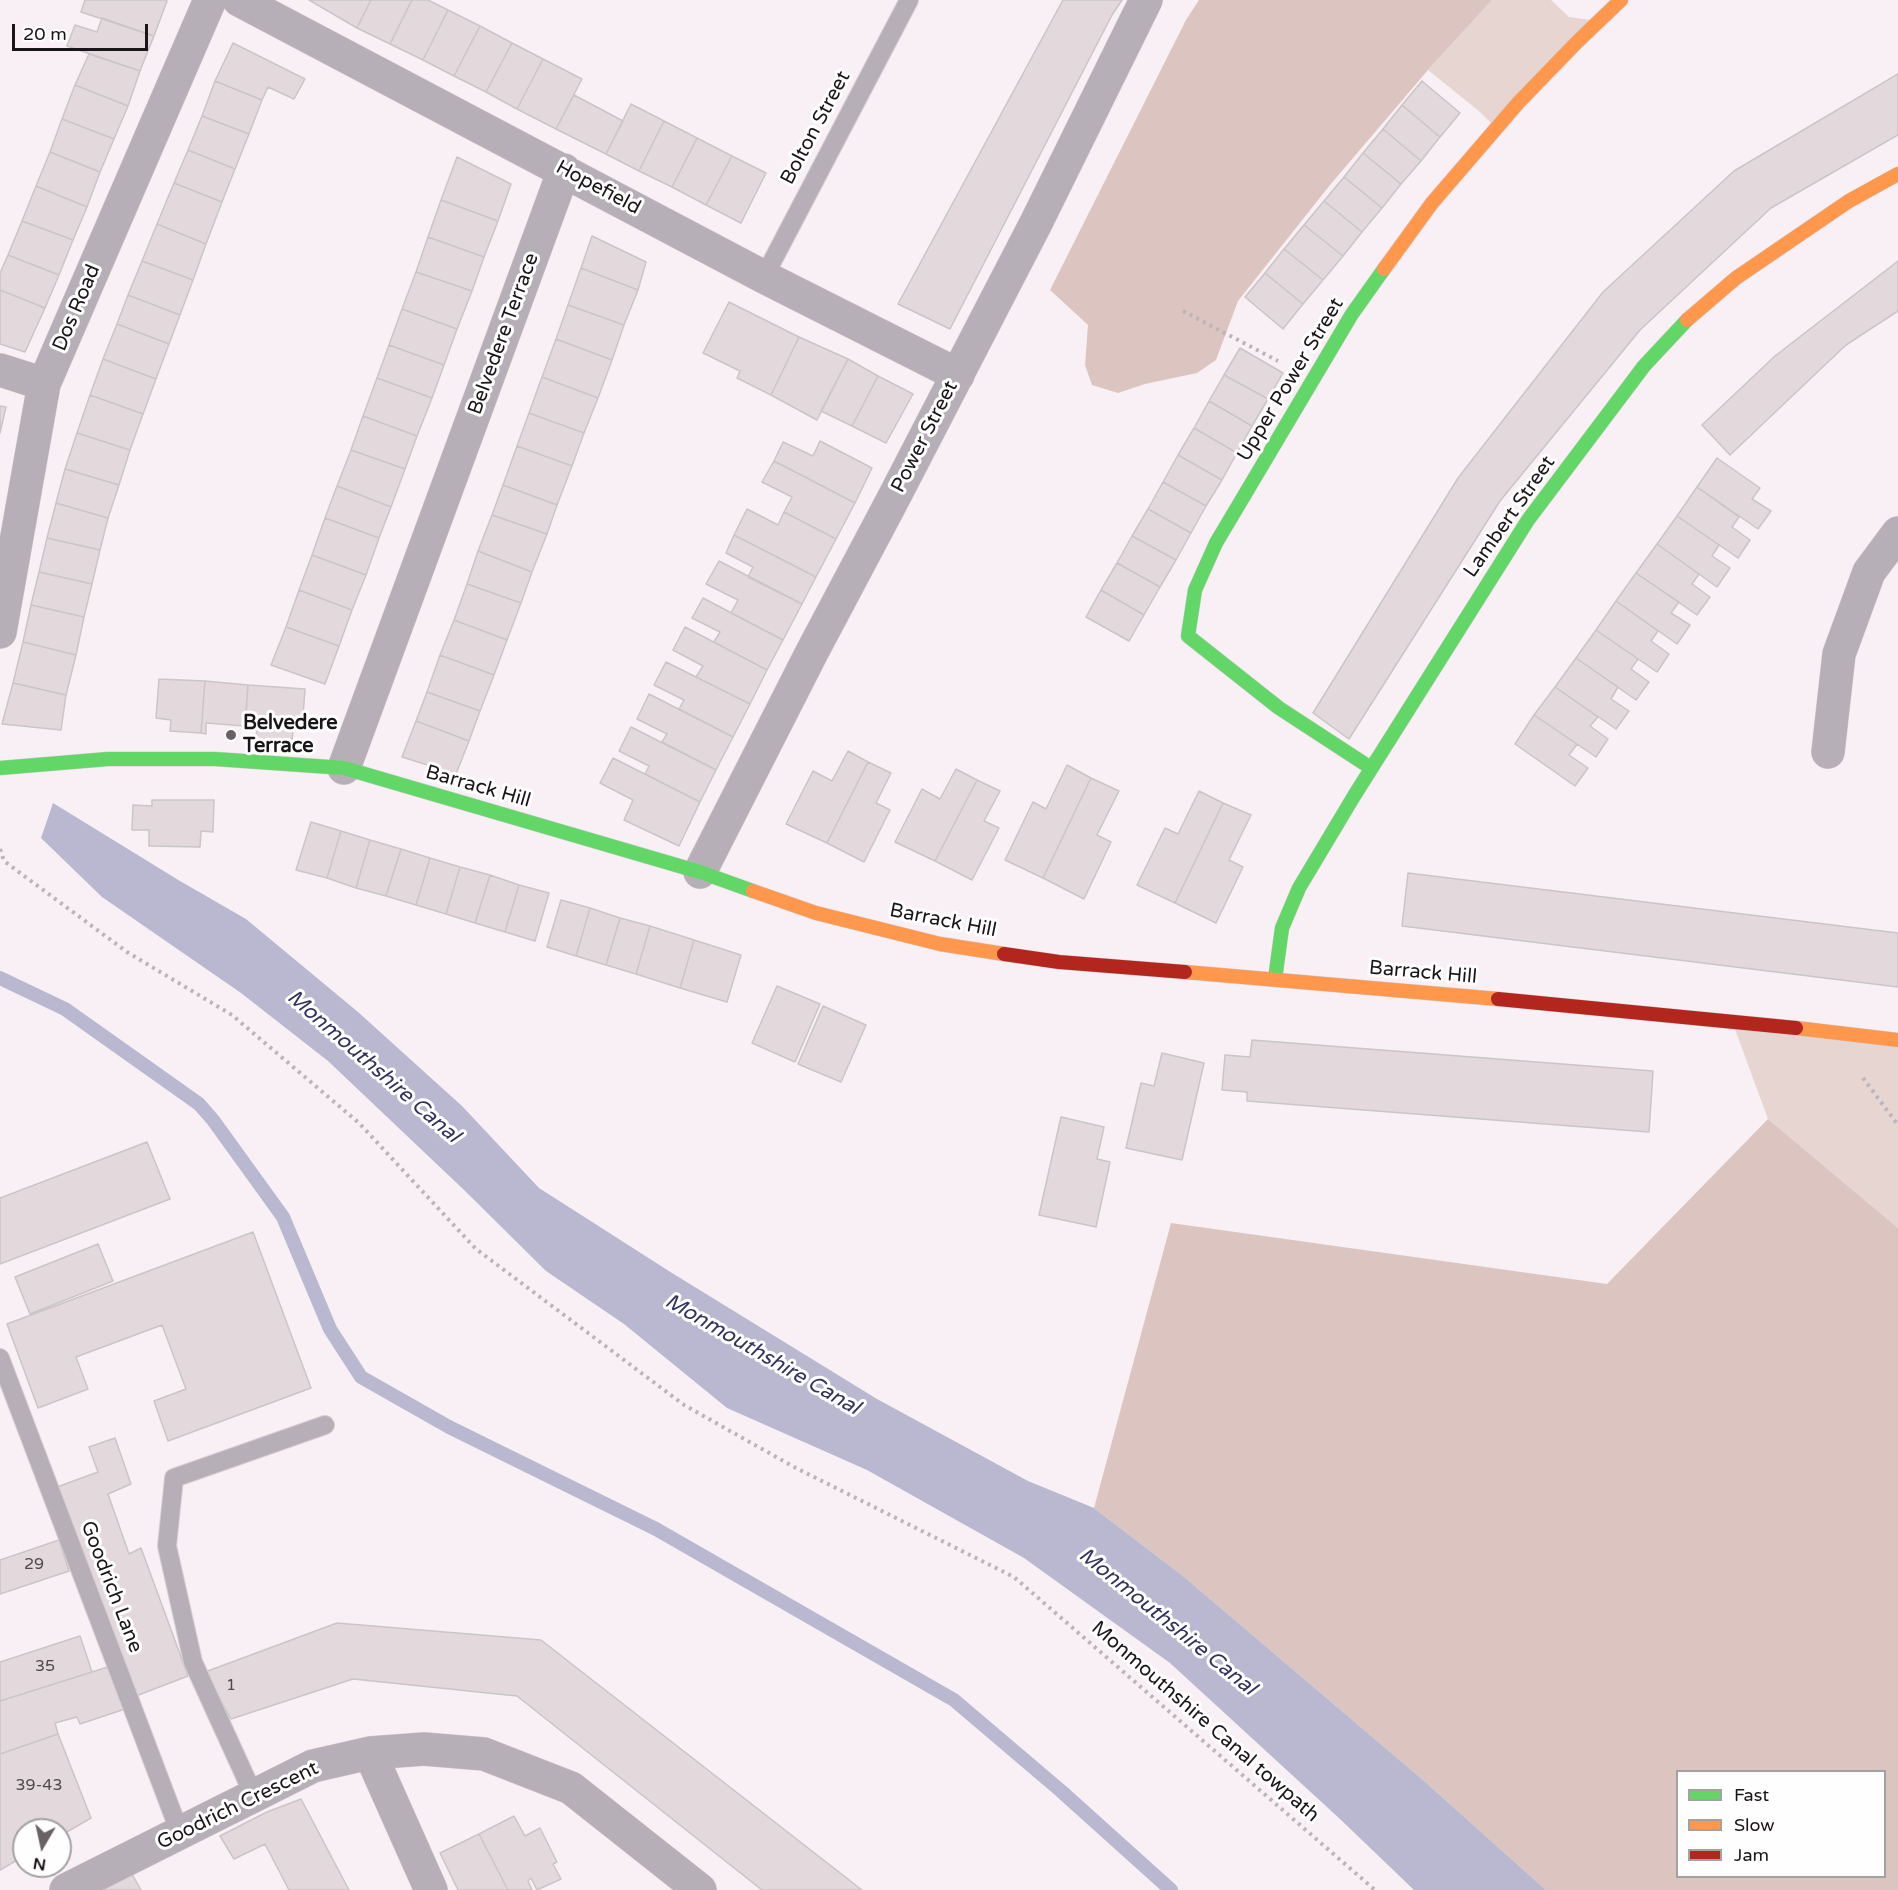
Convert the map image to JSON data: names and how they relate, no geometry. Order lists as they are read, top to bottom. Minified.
{"streets":{"street":["Hopefield","Dos Road","Belvedere Terrace","Upper Power Street","Power Street","Lambert Street","Barrack Hill","Goodrich Crescent"],"lane":["Bolton Street","Goodrich Lane"],"path":["Monmouthshire Canal towpath"]},"crossings":[["Bolton Street","Hopefield"],["Hopefield","Belvedere Terrace"],["Hopefield","Power Street"],["Belvedere Terrace","Barrack Hill"],["Upper Power Street","Lambert Street"],["Power Street","Barrack Hill"],["Lambert Street","Barrack Hill"],["Goodrich Lane","Goodrich Crescent"]],"water":["Monmouthshire Canal"],"places":["Belvedere Terrace"],"house_numbers":["29","35","1","39-43"],"legend":["Fast","Slow","Jam"],"scale_bar":"20 m","north":"bottom"}
